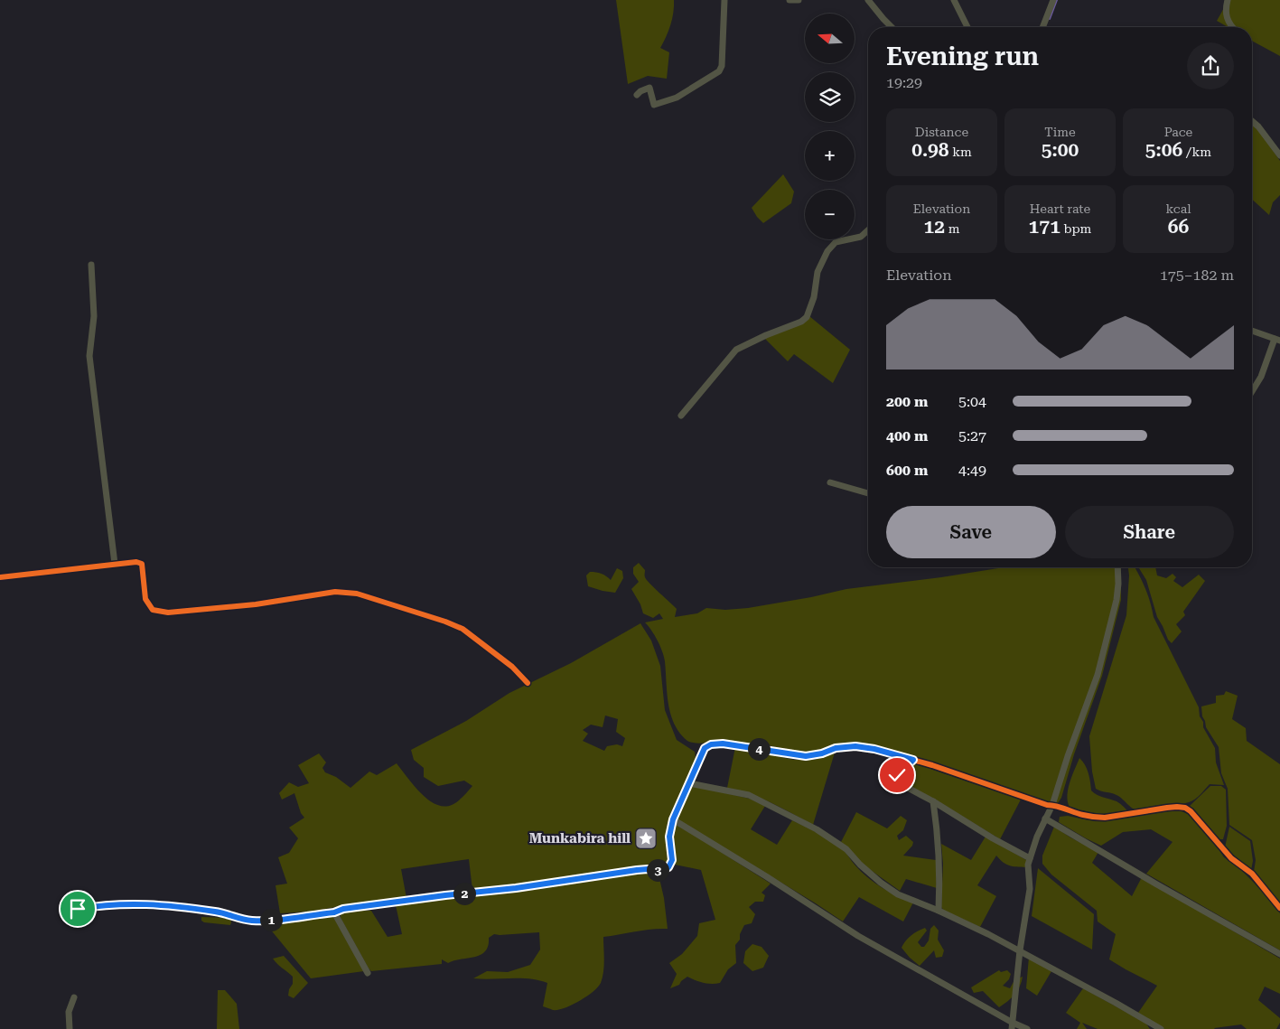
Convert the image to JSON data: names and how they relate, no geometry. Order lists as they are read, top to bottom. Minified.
{"places":{"place":["Munkabira hill"]},"north":"left","page":{"map_buttons":["+","−"],"heading":["Evening run","19:29"],"stats":[["Distance","0.98 km"],["Time","5:00"],["Pace","5:06 /km"],["Elevation","12 m"],["Heart rate","171 bpm"],["kcal","66"]],"chart":["Elevation","175–182 m"],"list":[{"name":"200 m","note":"5:04"},{"name":"400 m","note":"5:27"},{"name":"600 m","note":"4:49"}],"buttons":["Save","Share"],"pins":["4","3","2","1"]}}
